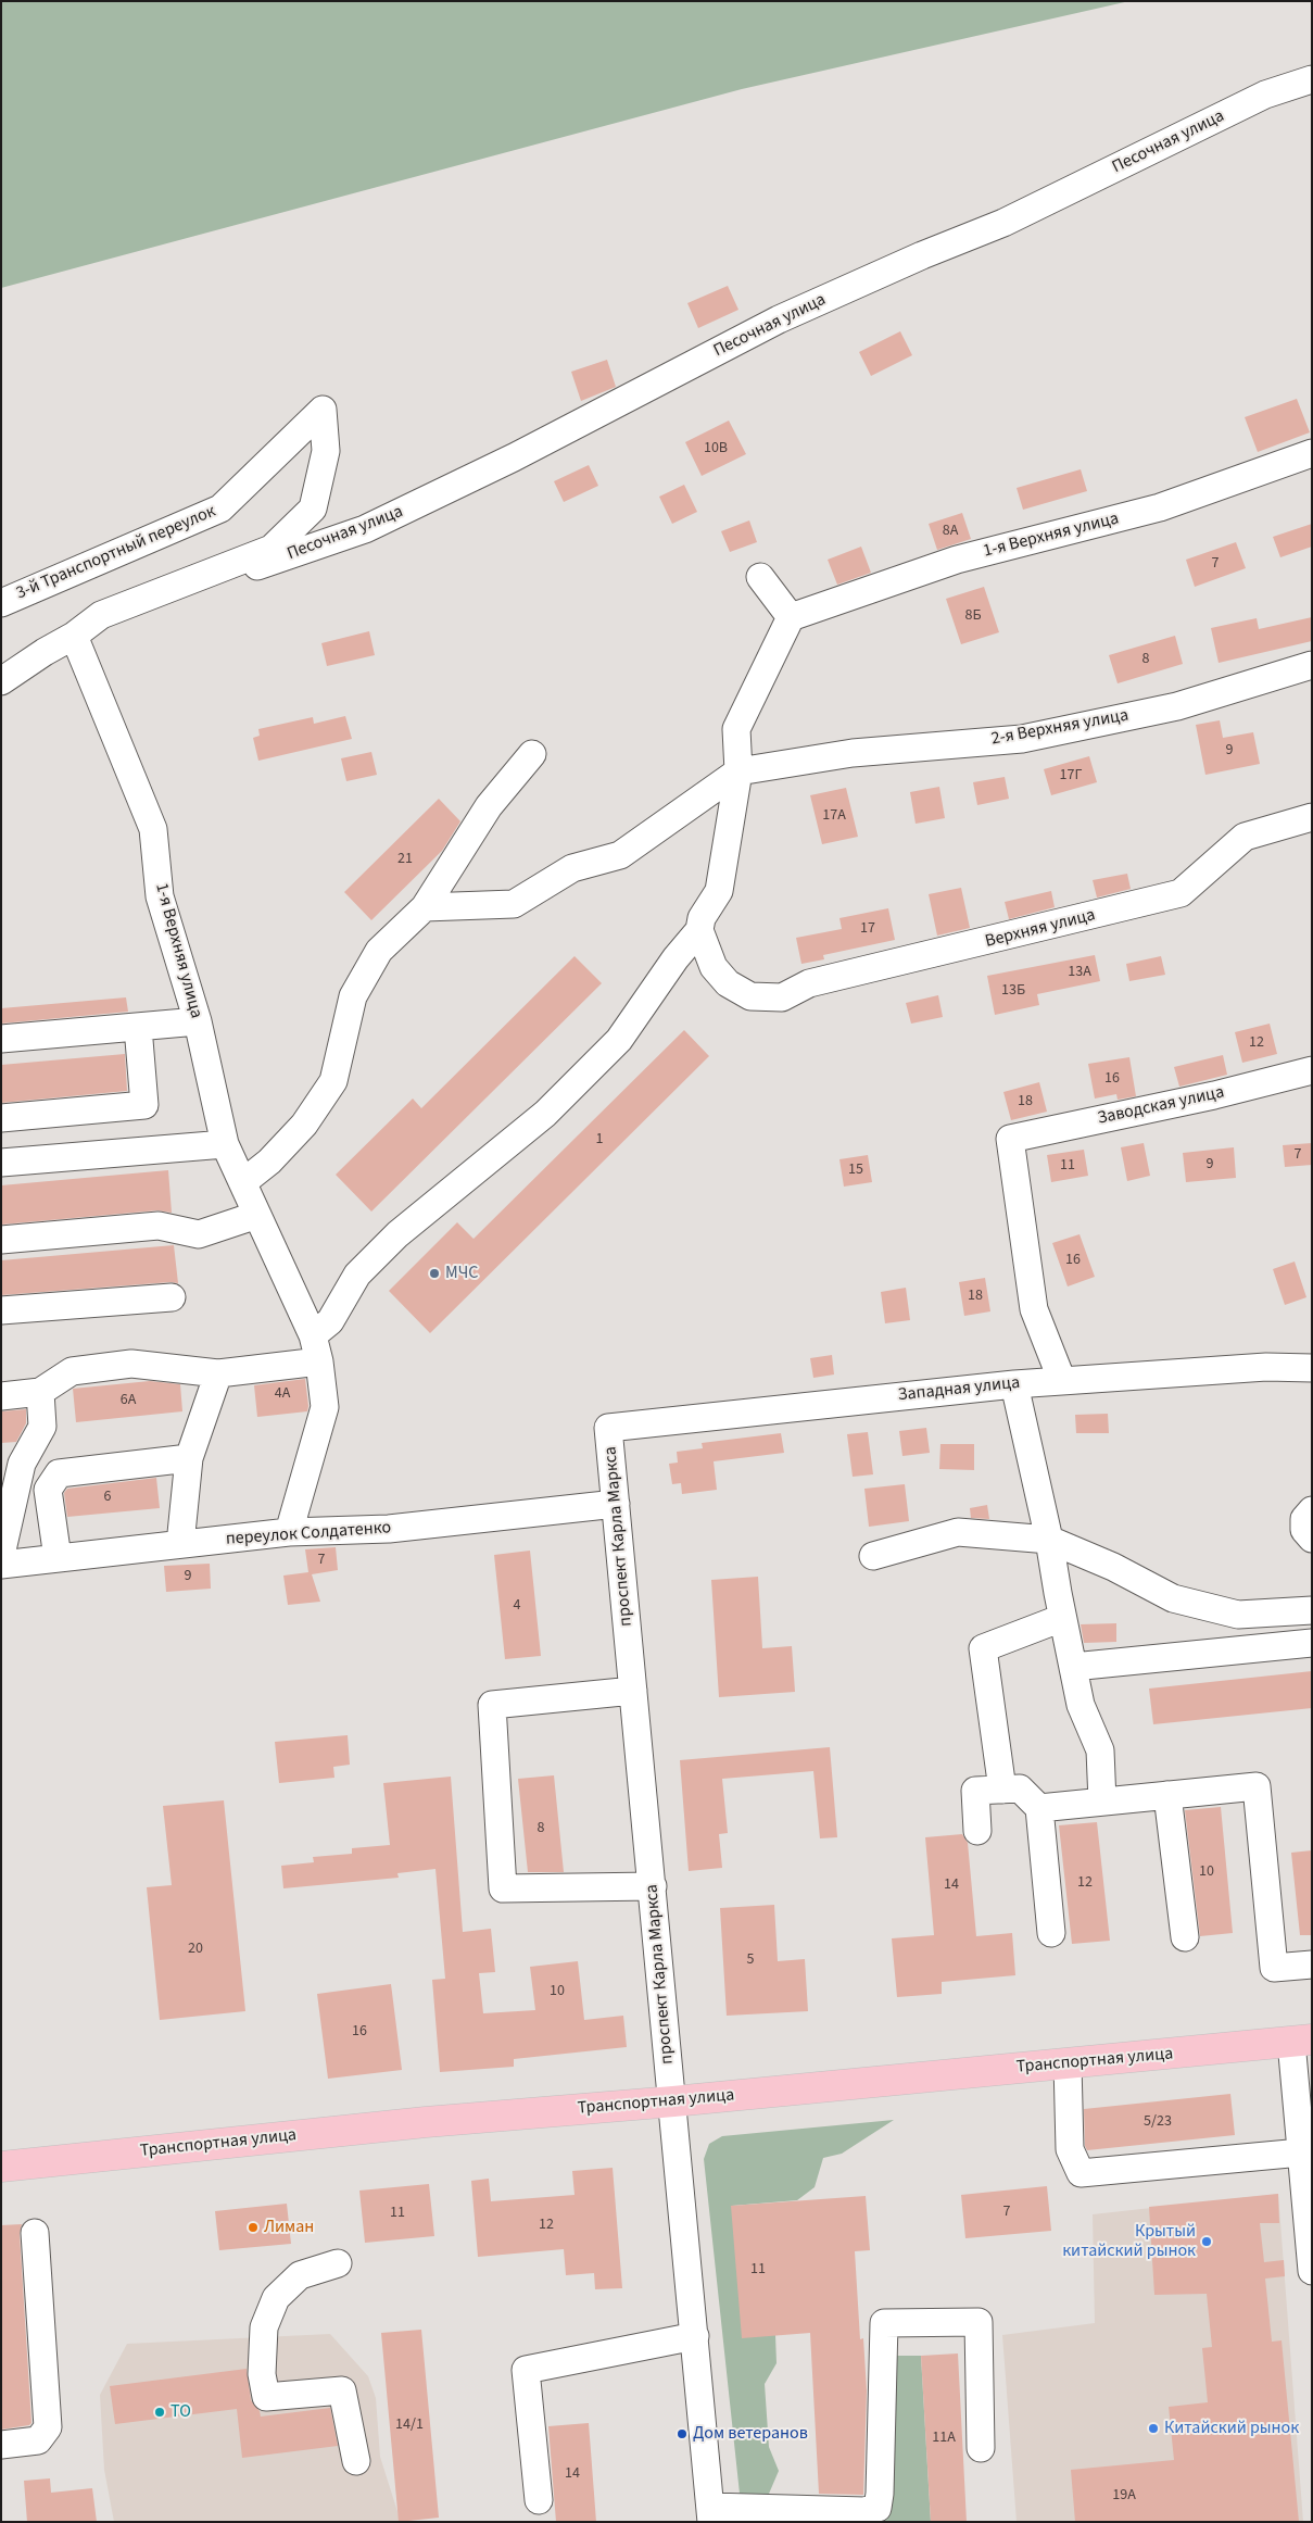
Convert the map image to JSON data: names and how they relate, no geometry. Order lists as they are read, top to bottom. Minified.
{"streets":{"main road":["Транспортная улица"],"street":["Песочная улица","1-я Верхняя улица","3-й Транспортный переулок","2-я Верхняя улица","Верхняя улица","Заводская улица","Западная улица","переулок Солдатенко","проспект Карла Маркса"]},"crossings":[["Песочная улица","3-й Транспортный переулок"],["1-я Верхняя улица","переулок Солдатенко"],["Заводская улица","Западная улица"],["Западная улица","проспект Карла Маркса"],["переулок Солдатенко","проспект Карла Маркса"],["проспект Карла Маркса","Транспортная улица"]],"places":["МЧС","Лиман","Крытый китайский рынок","ТО","Китайский рынок","Дом ветеранов"],"house_numbers":["10В","8А","7","8Б","8","9","17Г","17А","21","17","13А","13Б","12","16","18","1","7","9","11","15","16","18","4А","6А","6","7","9","4","8","10","12","14","20","5","10","16","5/23","7","11","12","11","14/1","11А","14","19А"]}
